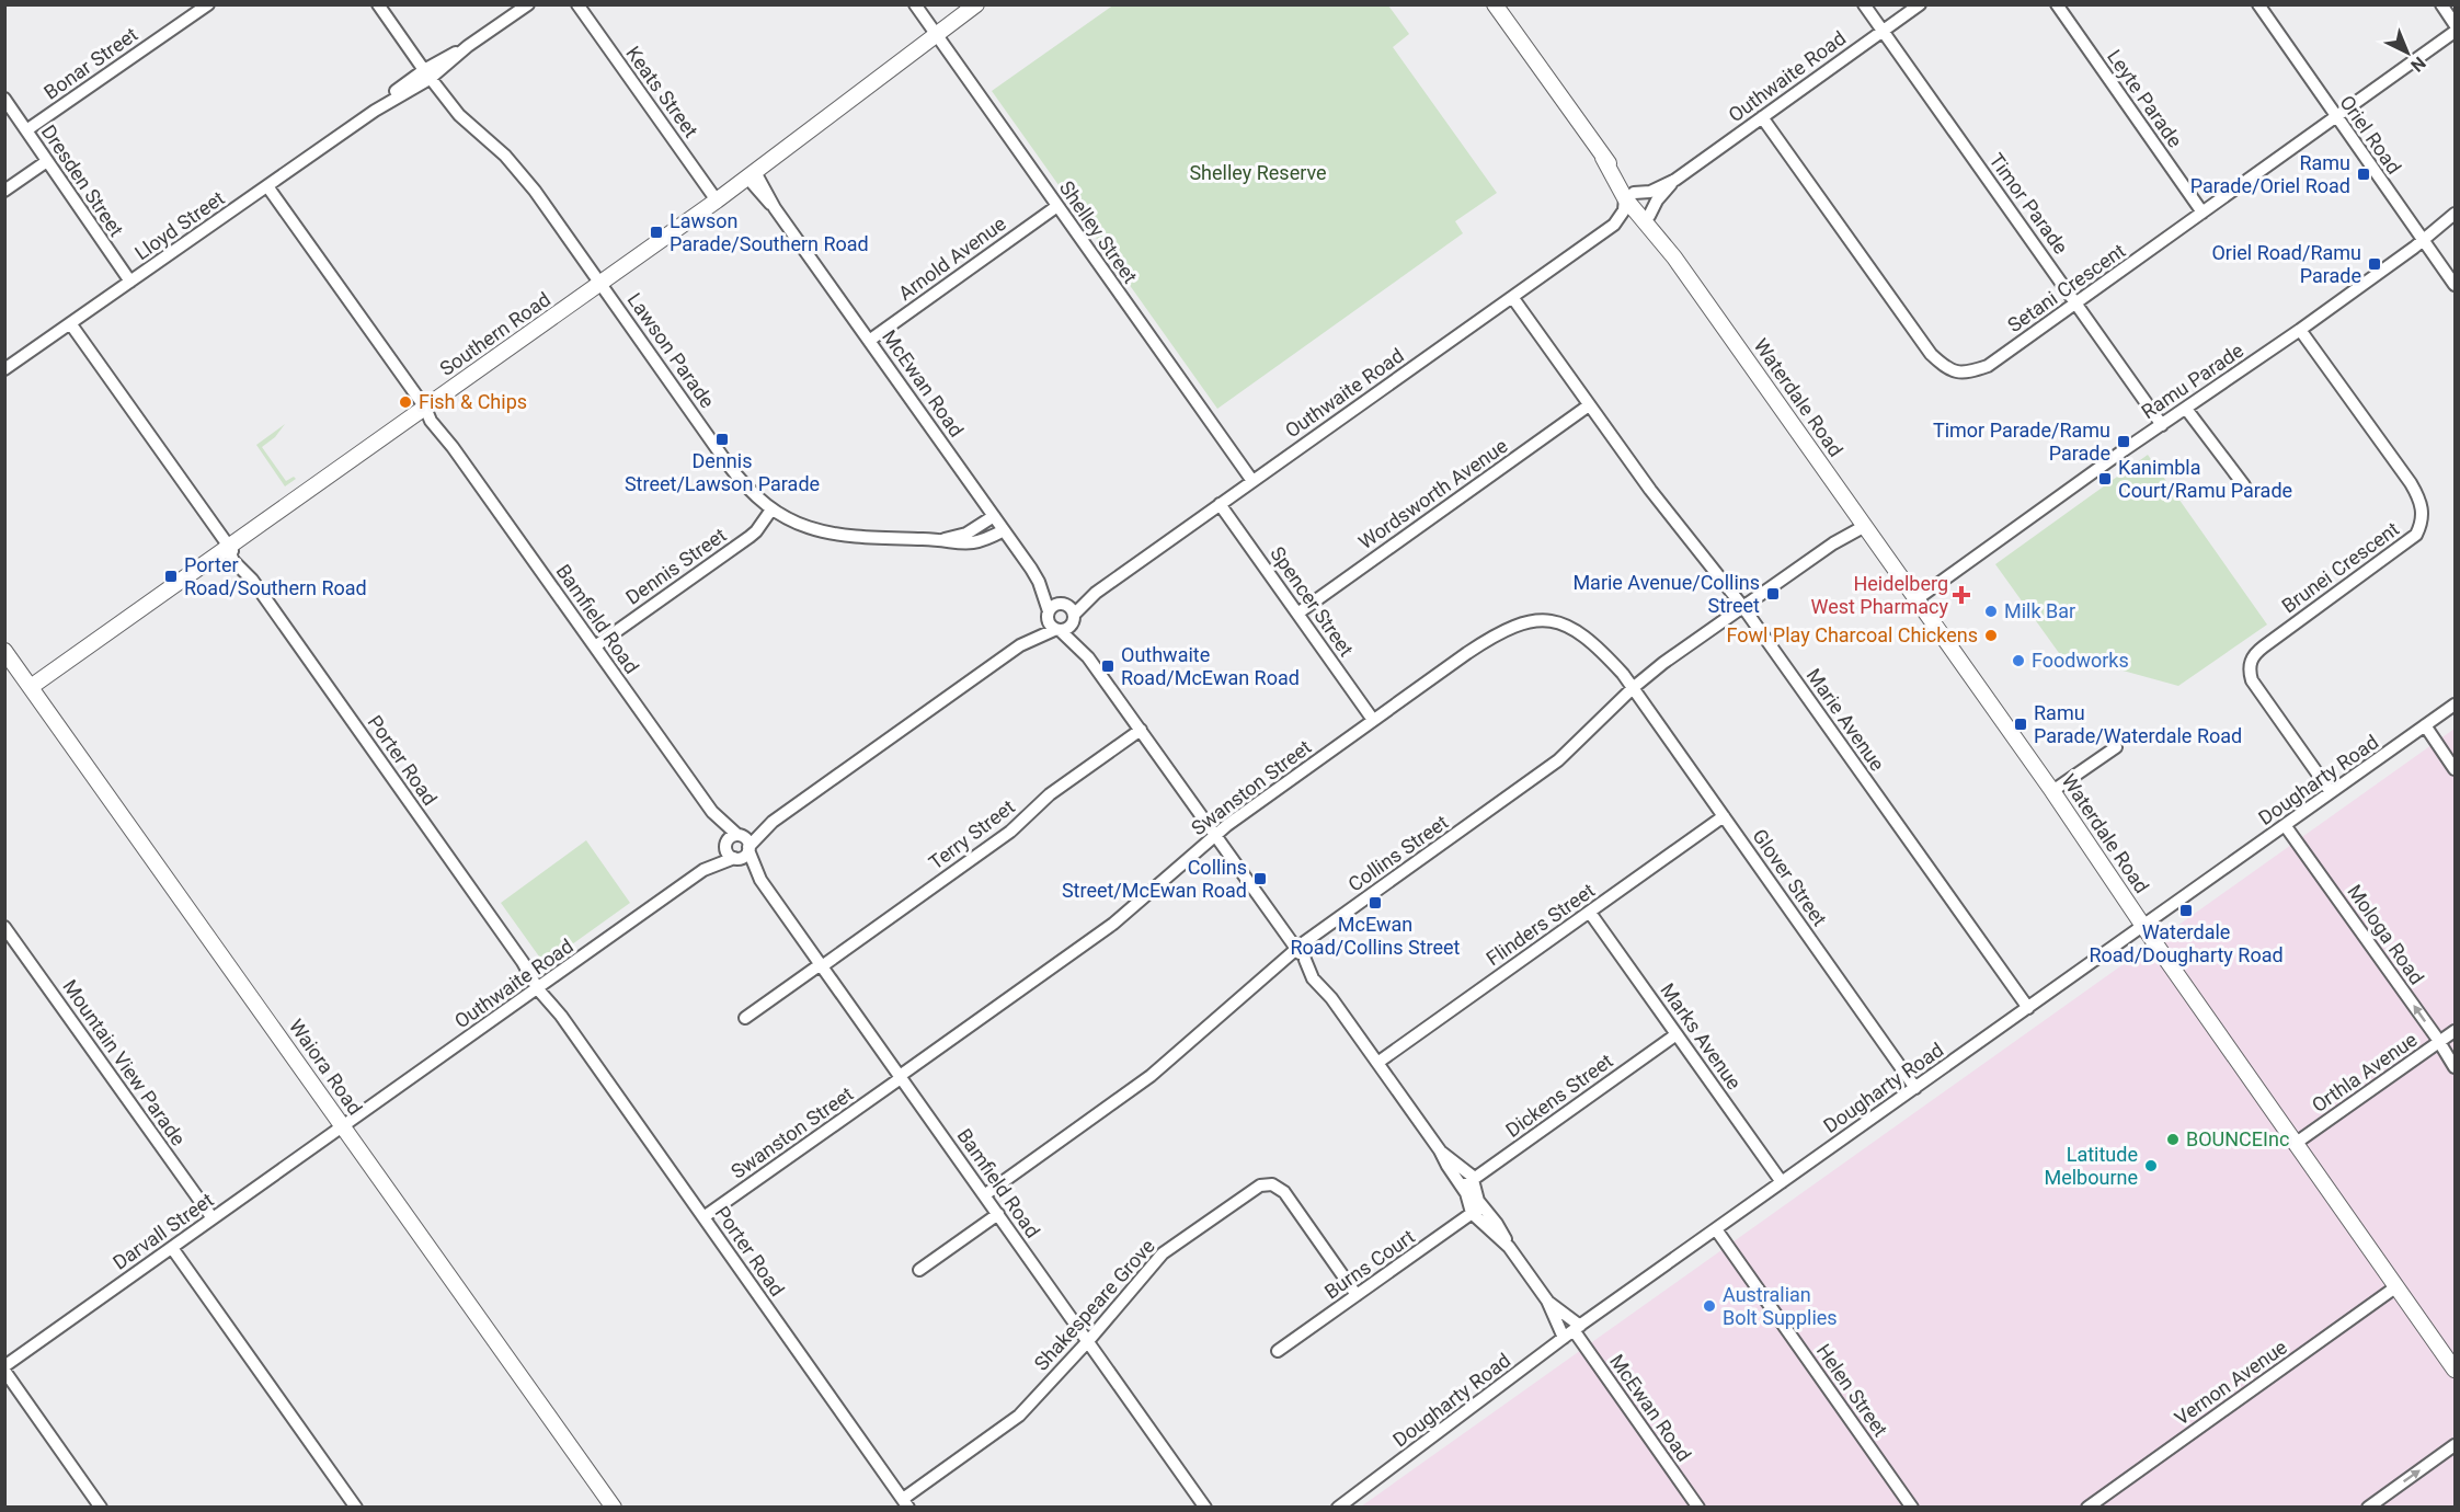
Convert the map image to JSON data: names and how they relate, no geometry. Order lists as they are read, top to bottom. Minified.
{"streets":{"main road":["Southern Road","Waterdale Road","Waiora Road"],"street":["Bonar Street","Outhwaite Road","Keats Street","Leyte Parade","Oriel Road","Dresden Street","Timor Parade","Lloyd Street","Shelley Street","Arnold Avenue","Setani Crescent","Lawson Parade","Ramu Parade","McEwan Road","Wordsworth Avenue","Dennis Street","Brunei Crescent","Spencer Street","Bamfield Road","Marie Avenue","Porter Road","Dougharty Road","Swanston Street","Terry Street","Collins Street","Glover Street","Flinders Street","Mologa Road","Marks Avenue","Mountain View Parade","Orthla Avenue","Dickens Street","Darvall Street","Burns Court","Shakespeare Grove","Vernon Avenue","Helen Street"]},"crossings":[["Bonar Street","Dresden Street"],["Outhwaite Road","Timor Parade"],["Outhwaite Road","Shelley Street"],["Outhwaite Road","Setani Crescent"],["Outhwaite Road","McEwan Road"],["Outhwaite Road","Waterdale Road"],["Outhwaite Road","Spencer Street"],["Outhwaite Road","Bamfield Road"],["Outhwaite Road","Marie Avenue"],["Outhwaite Road","Porter Road"],["Outhwaite Road","Waiora Road"],["Outhwaite Road","Darvall Street"],["Keats Street","Southern Road"],["Leyte Parade","Setani Crescent"],["Oriel Road","Setani Crescent"],["Oriel Road","Ramu Parade"],["Dresden Street","Lloyd Street"],["Timor Parade","Setani Crescent"],["Timor Parade","Ramu Parade"],["Lloyd Street","Lawson Parade"],["Lloyd Street","Bamfield Road"],["Lloyd Street","Porter Road"],["Shelley Street","Arnold Avenue"],["Shelley Street","Southern Road"],["Arnold Avenue","McEwan Road"],["Southern Road","Lawson Parade"],["Southern Road","McEwan Road"],["Southern Road","Bamfield Road"],["Southern Road","Porter Road"],["Southern Road","Waiora Road"],["Lawson Parade","McEwan Road"],["Lawson Parade","Dennis Street"],["Ramu Parade","Waterdale Road"],["Ramu Parade","Brunei Crescent"],["McEwan Road","Dougharty Road"],["McEwan Road","Swanston Street"],["McEwan Road","Terry Street"],["McEwan Road","Collins Street"],["McEwan Road","Flinders Street"],["McEwan Road","Dickens Street"],["McEwan Road","Burns Court"],["Waterdale Road","Dougharty Road"],["Waterdale Road","Collins Street"],["Waterdale Road","Orthla Avenue"],["Waterdale Road","Vernon Avenue"],["Wordsworth Avenue","Spencer Street"],["Wordsworth Avenue","Marie Avenue"],["Dennis Street","Bamfield Road"],["Brunei Crescent","Dougharty Road"],["Spencer Street","Swanston Street"],["Bamfield Road","Swanston Street"],["Bamfield Road","Terry Street"],["Bamfield Road","Collins Street"],["Bamfield Road","Shakespeare Grove"],["Marie Avenue","Dougharty Road"],["Marie Avenue","Collins Street"],["Porter Road","Swanston Street"],["Porter Road","Shakespeare Grove"],["Dougharty Road","Glover Street"],["Dougharty Road","Mologa Road"],["Dougharty Road","Marks Avenue"],["Dougharty Road","Helen Street"],["Swanston Street","Collins Street"],["Swanston Street","Glover Street"],["Collins Street","Glover Street"],["Glover Street","Flinders Street"],["Flinders Street","Marks Avenue"],["Mologa Road","Orthla Avenue"],["Marks Avenue","Dickens Street"],["Mountain View Parade","Darvall Street"],["Waiora Road","Darvall Street"],["Burns Court","Shakespeare Grove"]],"one_way":["Mologa Road"],"parks":["Shelley Reserve"],"places":{"transit":["Ramu Parade/Oriel Road","Lawson Parade/Southern Road","Oriel Road/Ramu Parade","Dennis Street/Lawson Parade","Timor Parade/Ramu Parade","Kanimbla Court/Ramu Parade","Porter Road/Southern Road","Marie Avenue/Collins Street","Outhwaite Road/McEwan Road","Ramu Parade/Waterdale Road","Collins Street/McEwan Road","McEwan Road/Collins Street","Waterdale Road/Dougharty Road"],"other":["Fish & Chips","Milk Bar","Fowl Play Charcoal Chickens","Foodworks","BOUNCEInc","Latitude Melbourne","Australian Bolt Supplies"],"health":["Heidelberg West Pharmacy"]},"north":"bottom right"}
